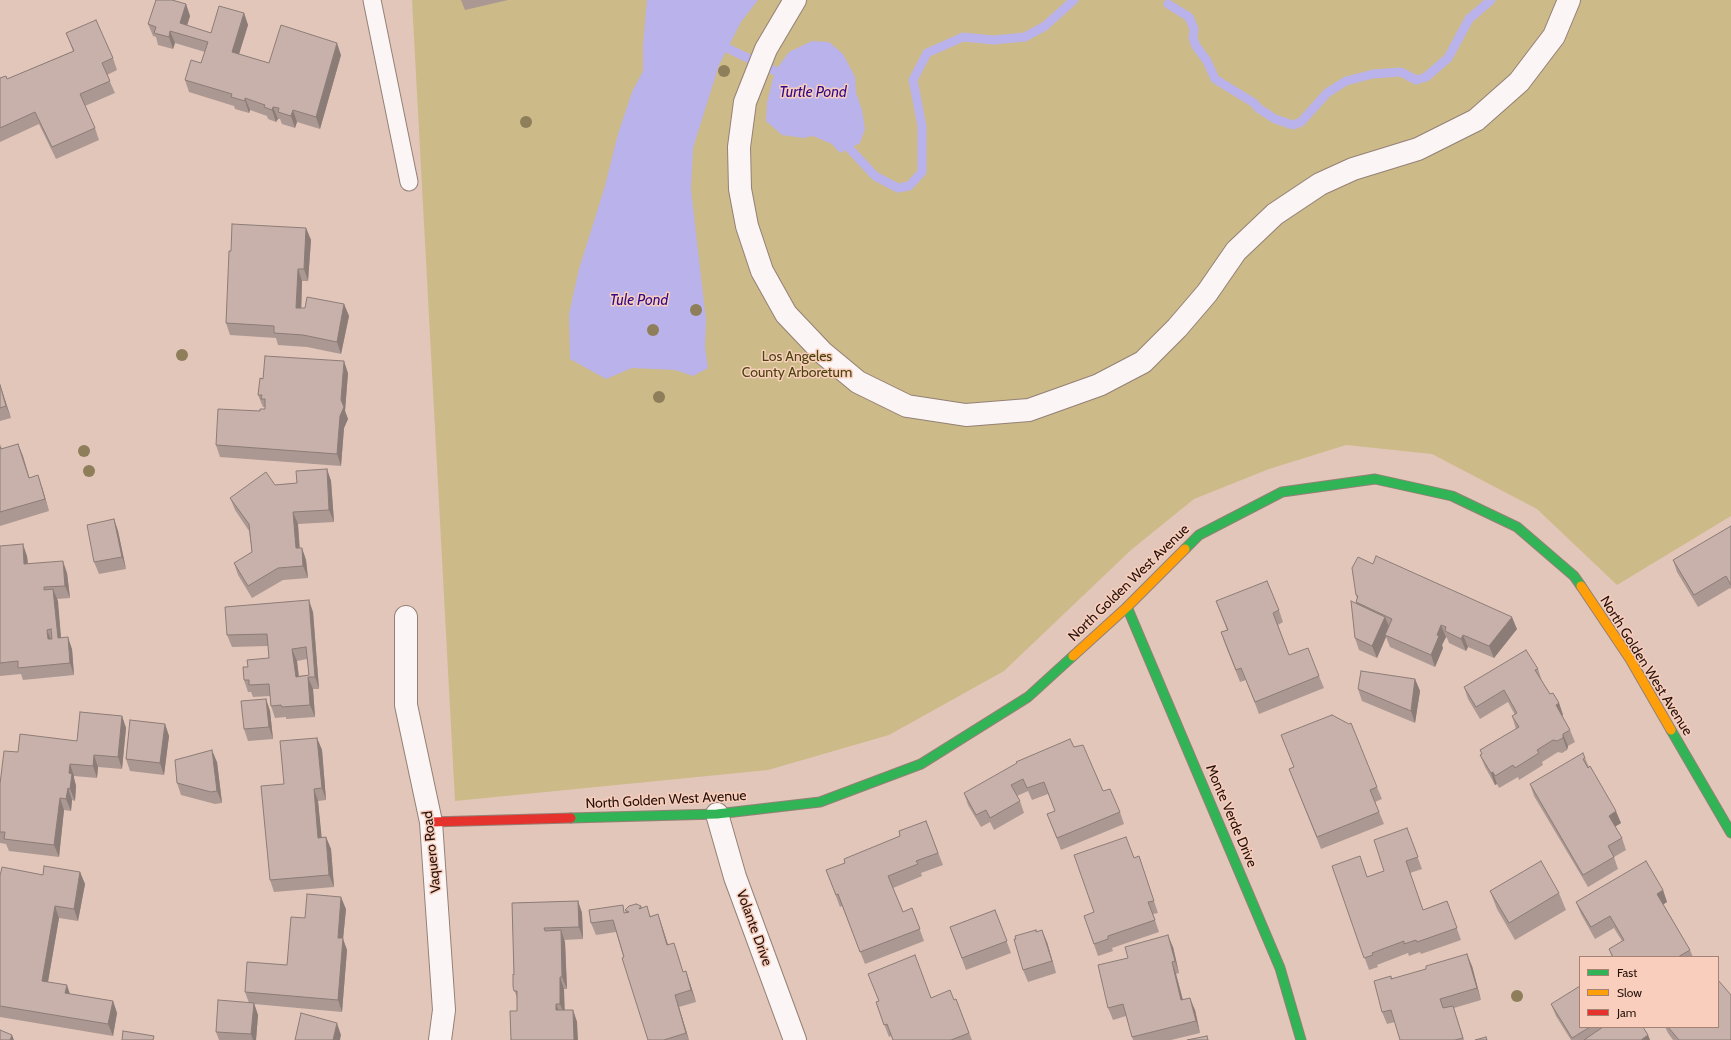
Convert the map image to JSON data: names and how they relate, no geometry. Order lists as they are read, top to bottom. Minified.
{"streets":{"street":["North Golden West Avenue","Monte Verde Drive","Vaquero Road","Volante Drive"]},"crossings":[["North Golden West Avenue","Monte Verde Drive"],["North Golden West Avenue","Vaquero Road"],["North Golden West Avenue","Volante Drive"]],"water":["Turtle Pond","Tule Pond"],"parks":["Los Angeles County Arboretum"],"legend":["Fast","Slow","Jam"]}
